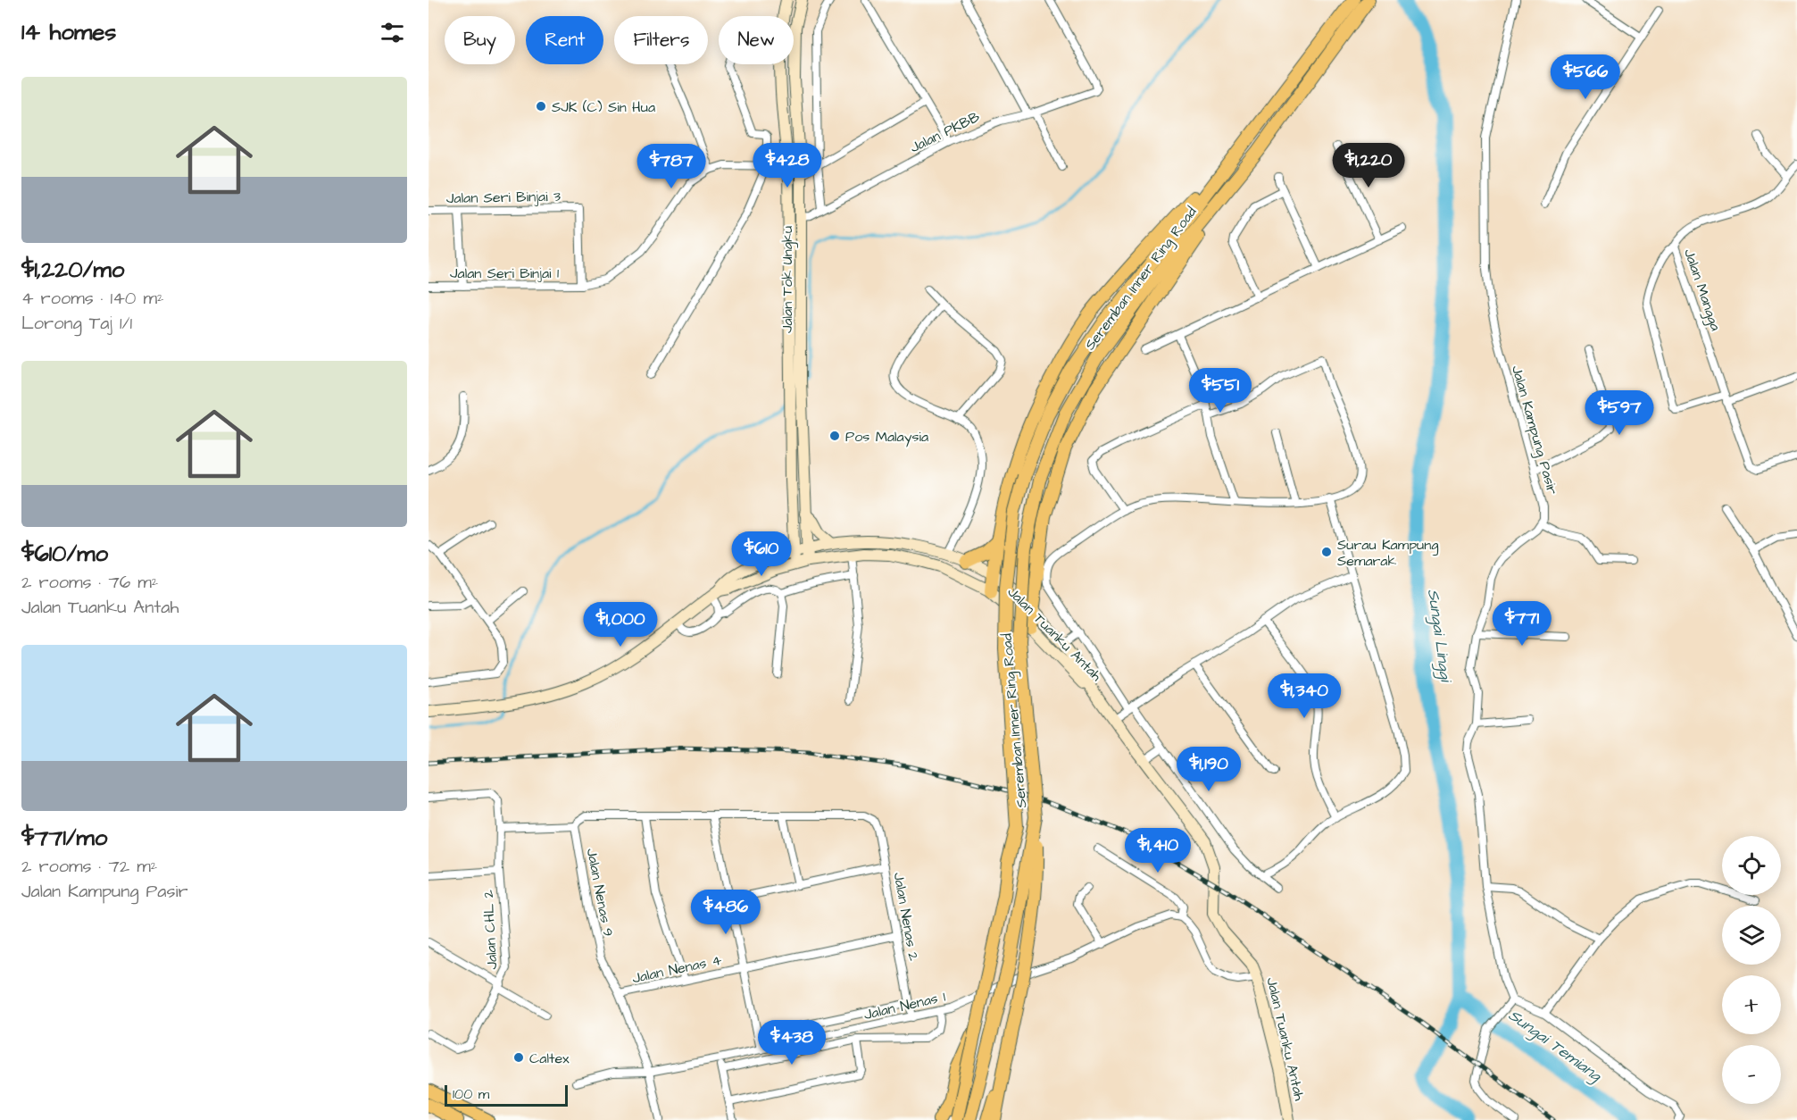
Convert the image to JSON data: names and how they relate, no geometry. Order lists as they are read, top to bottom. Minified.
{"streets":{"main road":["Seremban Inner Ring Road","Jalan Tok Ungku","Jalan Tuanku Antah"],"street":["Jalan PKBB","Jalan Seri Binjai 3","Jalan Seri Binjai 1","Jalan Mangga","Jalan Kampung Pasir","Jalan Nenas 9","Jalan Nenas 2","Jalan CHL 2","Jalan Nenas 4","Jalan Nenas 1"]},"crossings":[["Jalan PKBB","Jalan Tok Ungku"],["Jalan Seri Binjai 3","Jalan Seri Binjai 1"],["Jalan Nenas 9","Jalan Nenas 4"],["Jalan Nenas 9","Jalan Nenas 1"],["Jalan Nenas 2","Jalan Nenas 4"],["Jalan Nenas 2","Jalan Nenas 1"]],"water":["Sungai Linggi","Sungai Temiang"],"places":["SJK (C) Sin Hua","Pos Malaysia","Surau Kampung Semarak","Caltex"],"scale_bar":"100 m","page":{"heading":"14 homes","chip":["Buy","Rent","Filters","New"],"price":["$566","$428","$1,220","$787","$551","$597","$610","$771","$1,000","$1,340","$1,190","$1,410","$486","$438"],"list":[{"name":"$1,220/mo","note":"4 rooms · 140 m² · Lorong Taj 1/1"},{"name":"$610/mo","note":"2 rooms · 76 m² · Jalan Tuanku Antah"},{"name":"$771/mo","note":"2 rooms · 72 m² · Jalan Kampung Pasir"}],"map_buttons":["+","−"],"scale":"100 m"}}
